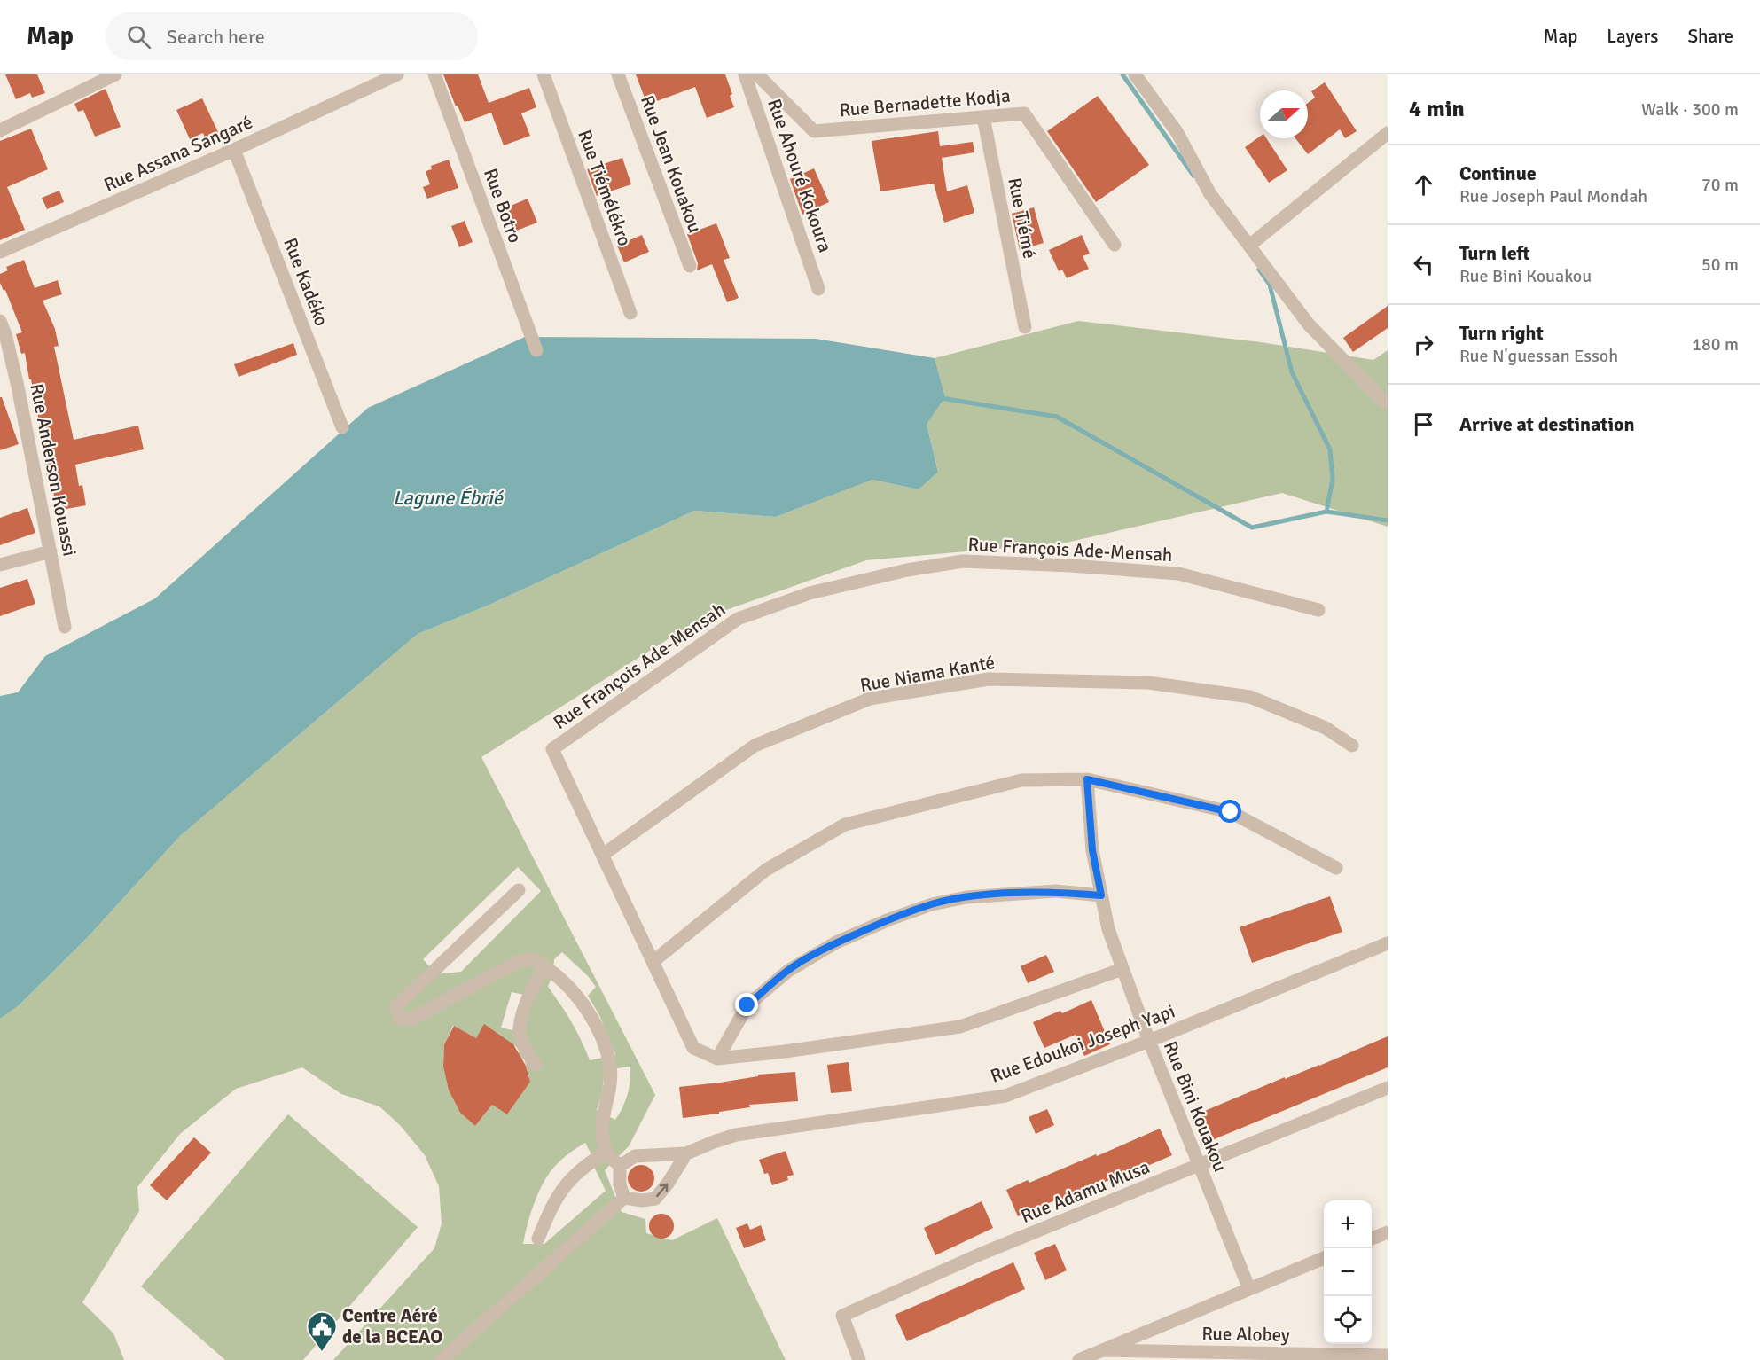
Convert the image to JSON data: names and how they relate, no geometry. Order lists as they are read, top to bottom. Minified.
{"streets":{"street":["Rue Bernadette Kodja","Rue Assana Sangaré","Rue Jean Kouakou","Rue Ahouré Kokoura","Rue Tiémélékro","Rue Botro","Rue Tiémé","Rue Kadéko","Rue Anderson Kouassi","Rue François Ade-Mensah","Rue Niama Kanté","Rue Edoukoi Joseph Yapi","Rue Bini Kouakou","Rue Adamu Musa","Rue Alobey"]},"crossings":[["Rue Bernadette Kodja","Rue Tiémé"],["Rue Assana Sangaré","Rue Kadéko"],["Rue François Ade-Mensah","Rue Niama Kanté"],["Rue Edoukoi Joseph Yapi","Rue Bini Kouakou"],["Rue Bini Kouakou","Rue Adamu Musa"]],"water":["Lagune Ébrié"],"places":{"public building":["Centre Aéré de la BCEAO"]},"north":"right","page":{"header":"Map","search":"Search here","nav":["Map","Layers","Share"],"heading":["4 min","Walk · 300 m"],"list":[["Continue","Rue Joseph Paul Mondah","70 m"],["Turn left","Rue Bini Kouakou","50 m"],["Turn right","Rue N'guessan Essoh","180 m"],"Arrive at destination"],"map_buttons":["+","−"]}}
